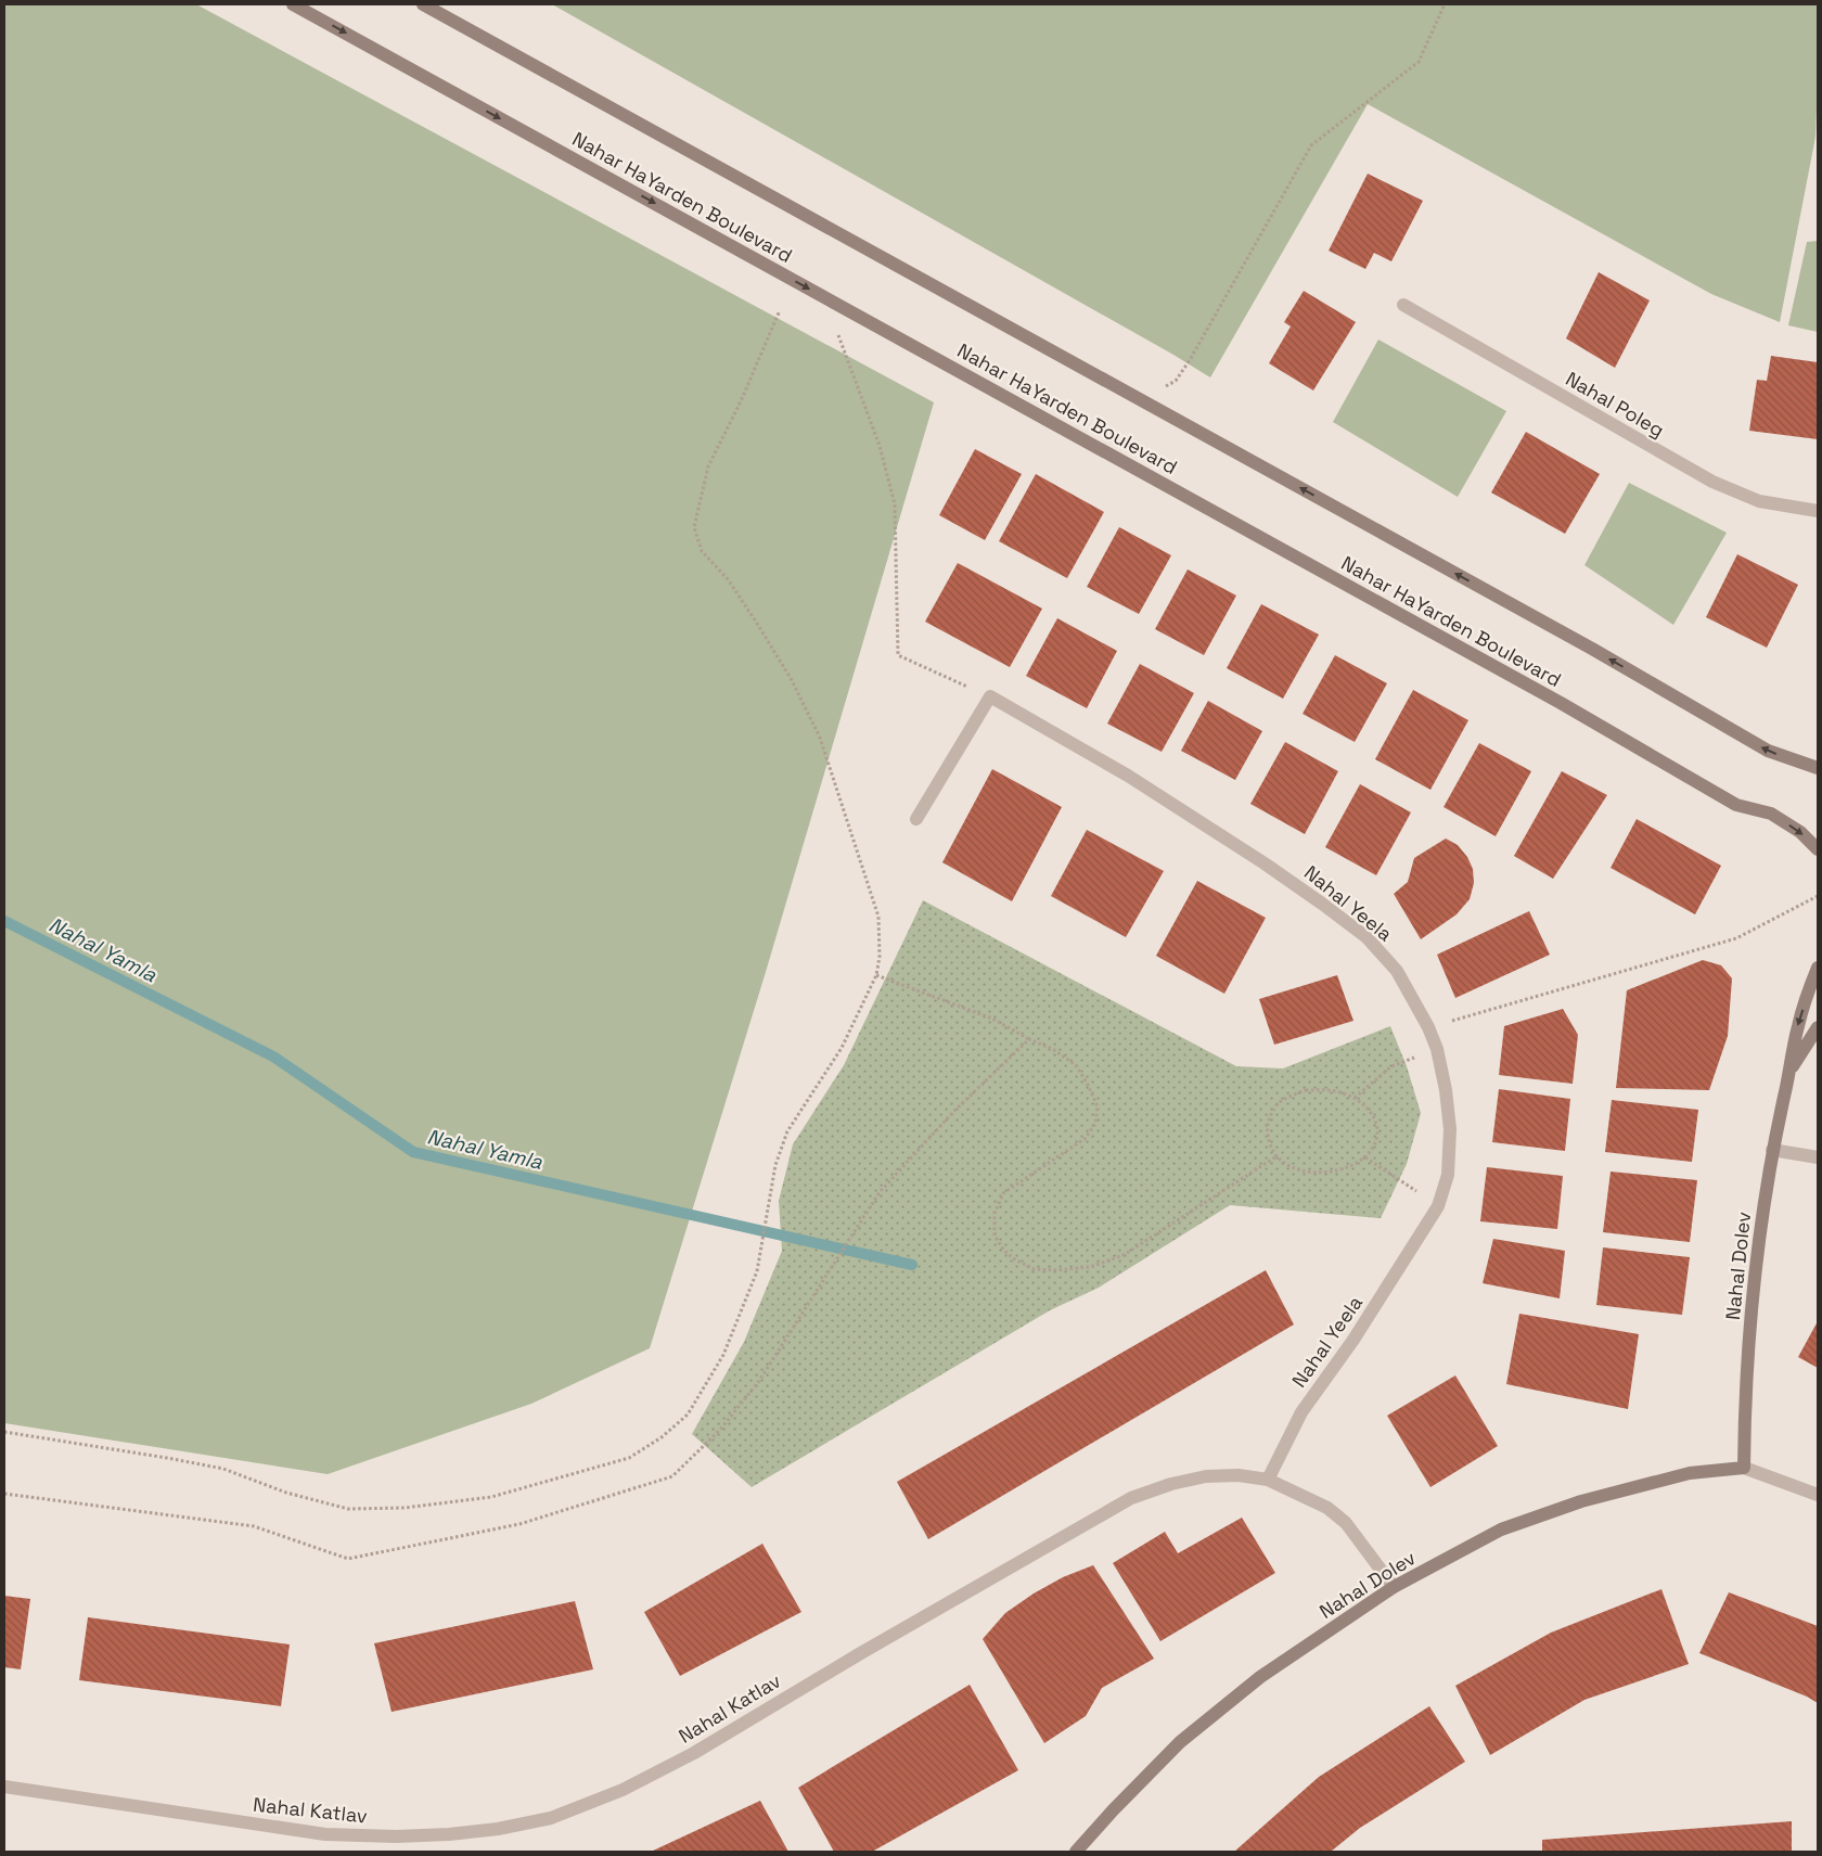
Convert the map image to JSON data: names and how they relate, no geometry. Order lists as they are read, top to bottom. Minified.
{"streets":{"main road":["Nahar HaYarden Boulevard","Nahal Dolev"],"street":["Nahal Poleg","Nahal Yeela","Nahal Katlav"]},"crossings":[["Nahal Yeela","Nahal Katlav"],["Nahal Dolev","Nahal Katlav"]],"water":["Nahal Yamla"]}
